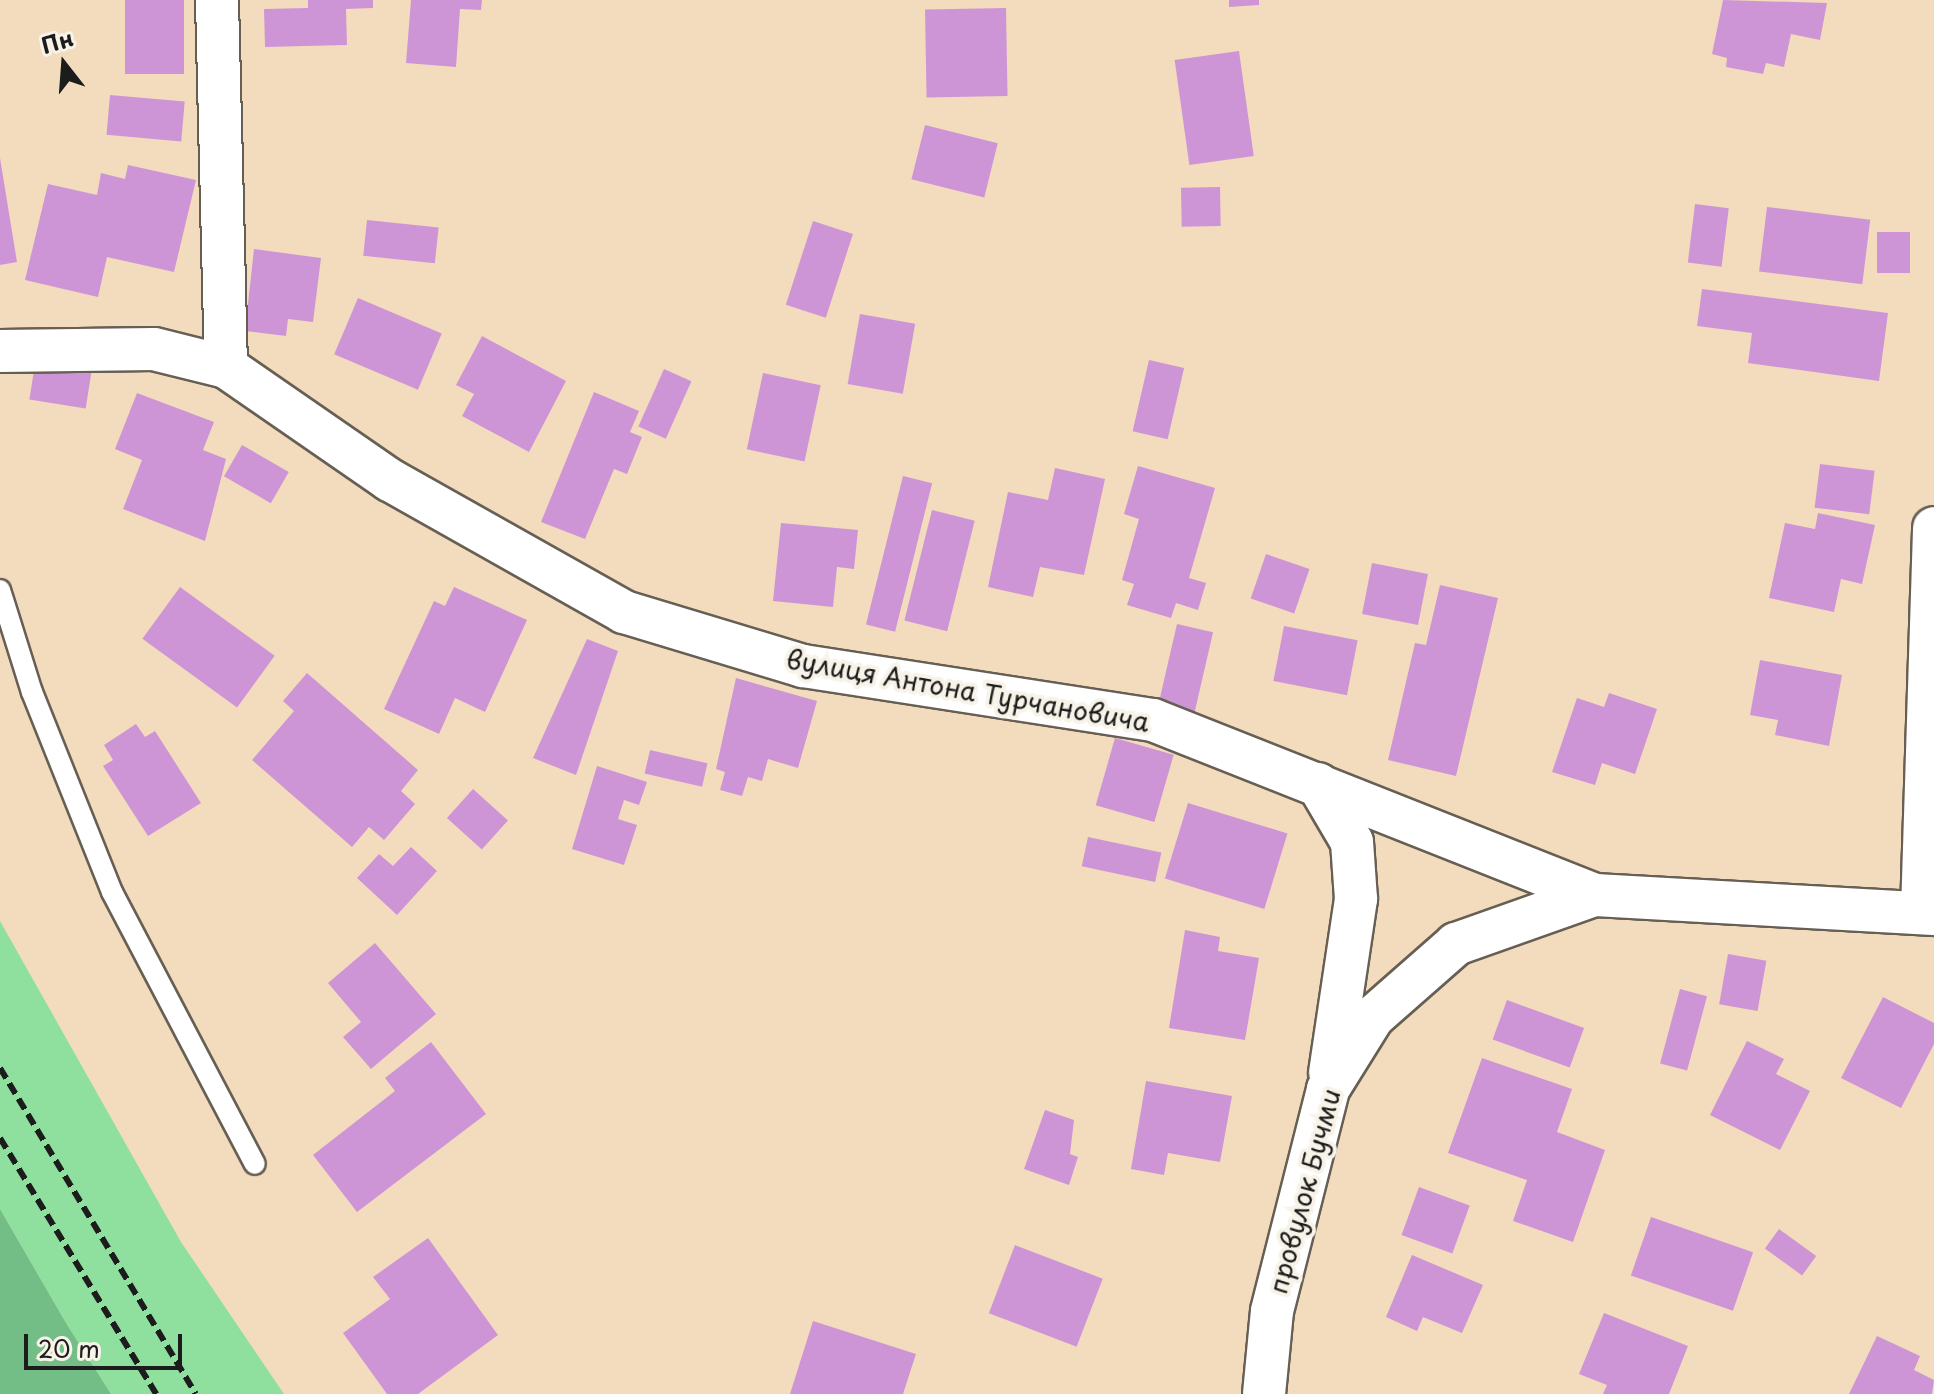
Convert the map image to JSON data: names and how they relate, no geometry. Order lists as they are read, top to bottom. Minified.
{"streets":{"street":["вулиця Антона Турчановича","провулок Бучми"]},"crossings":[["вулиця Антона Турчановича","провулок Бучми"]],"scale_bar":"20 m","north":"top"}
